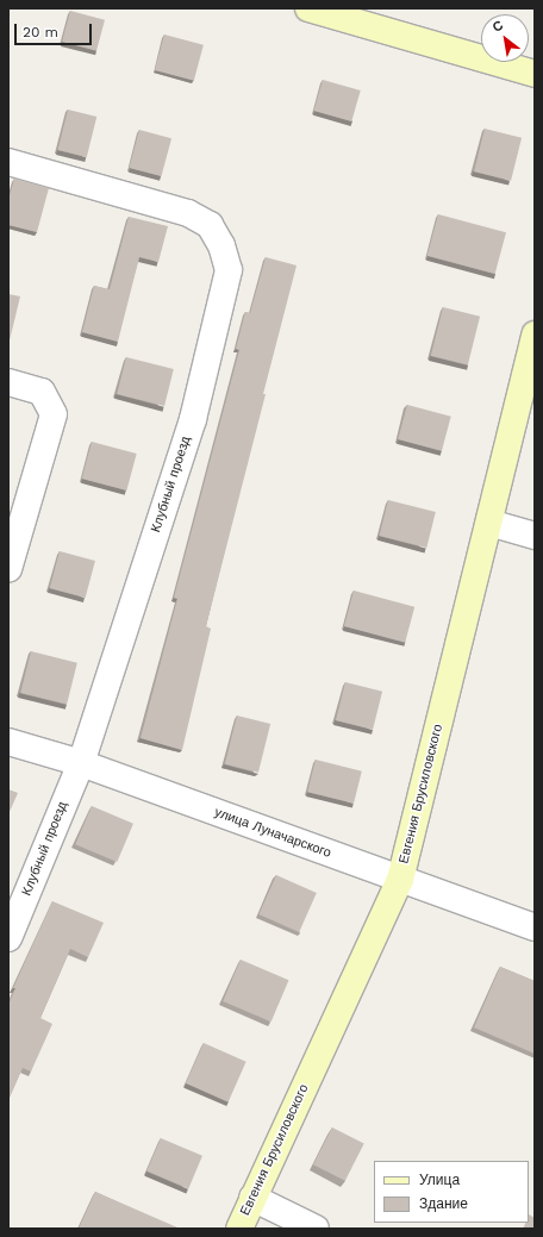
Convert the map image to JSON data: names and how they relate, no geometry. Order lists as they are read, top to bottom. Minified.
{"streets":{"street":["Клубный проезд","Евгения Брусиловского","улица Луначарского"]},"crossings":[["Клубный проезд","улица Луначарского"],["Евгения Брусиловского","улица Луначарского"]],"legend":["Улица","Здание"],"scale_bar":"20 m","north":"top left"}
